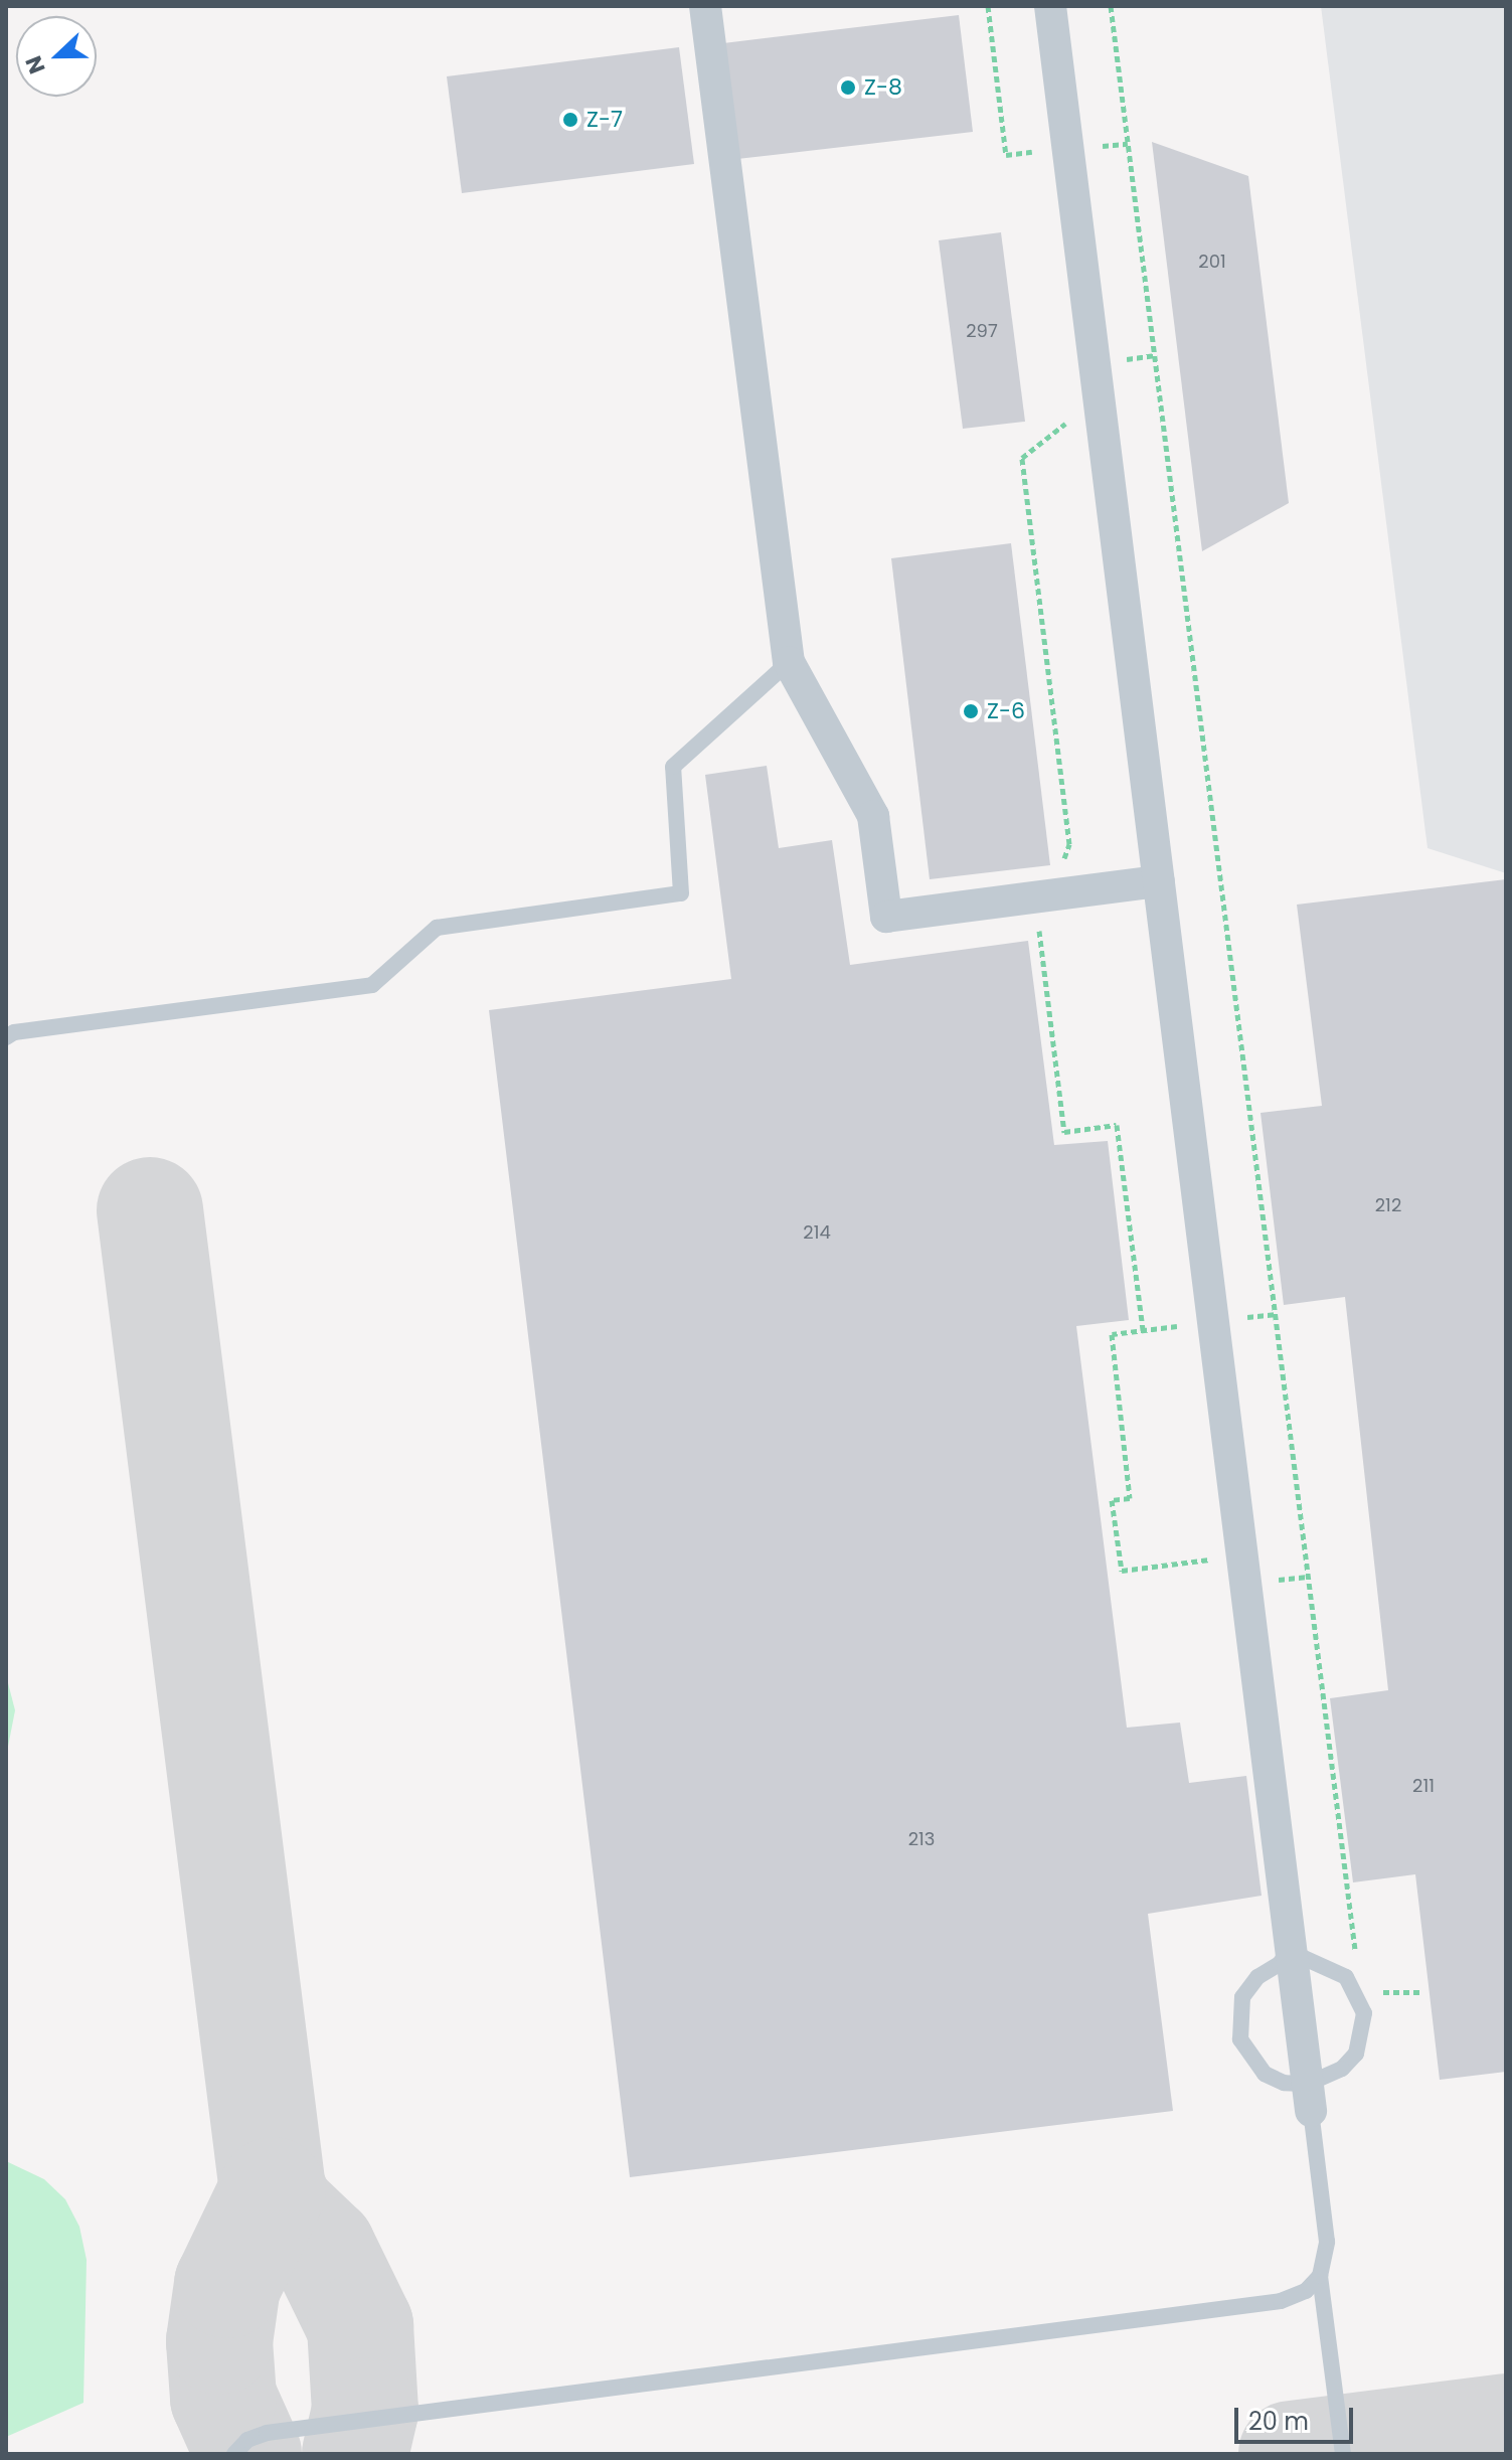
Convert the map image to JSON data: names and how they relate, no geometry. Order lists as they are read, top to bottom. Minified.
{"places":["Z-8","Z-7","Z-6"],"house_numbers":["201","297","212","214","211","213"],"scale_bar":"20 m","north":"left"}
